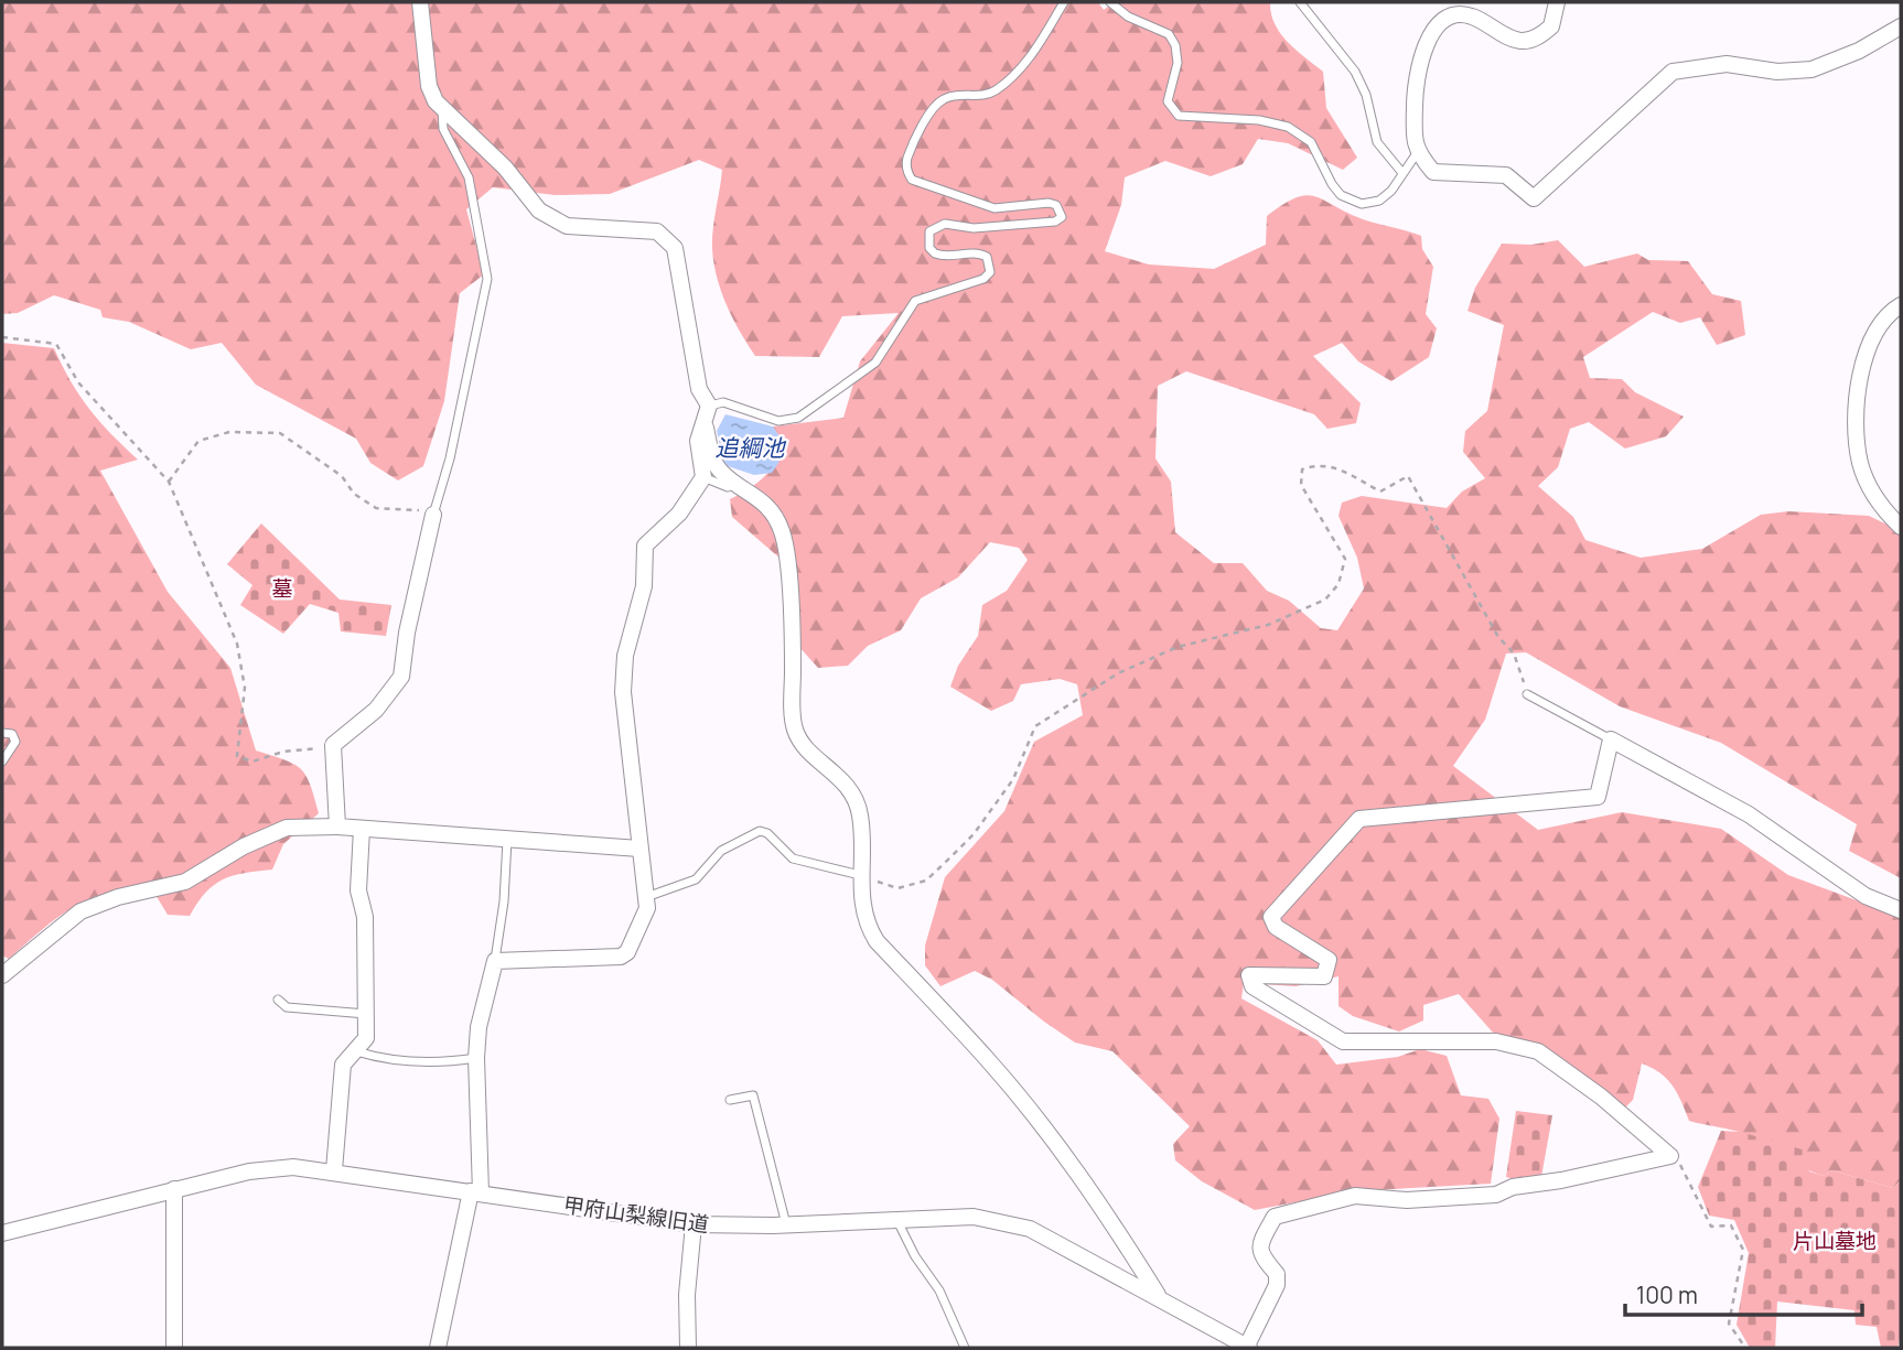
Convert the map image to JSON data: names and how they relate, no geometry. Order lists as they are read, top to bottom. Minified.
{"streets":{"street":["甲府山梨線旧道"]},"water":["追綱池"],"parks":["墓","片山墓地"],"scale_bar":"100 m"}
